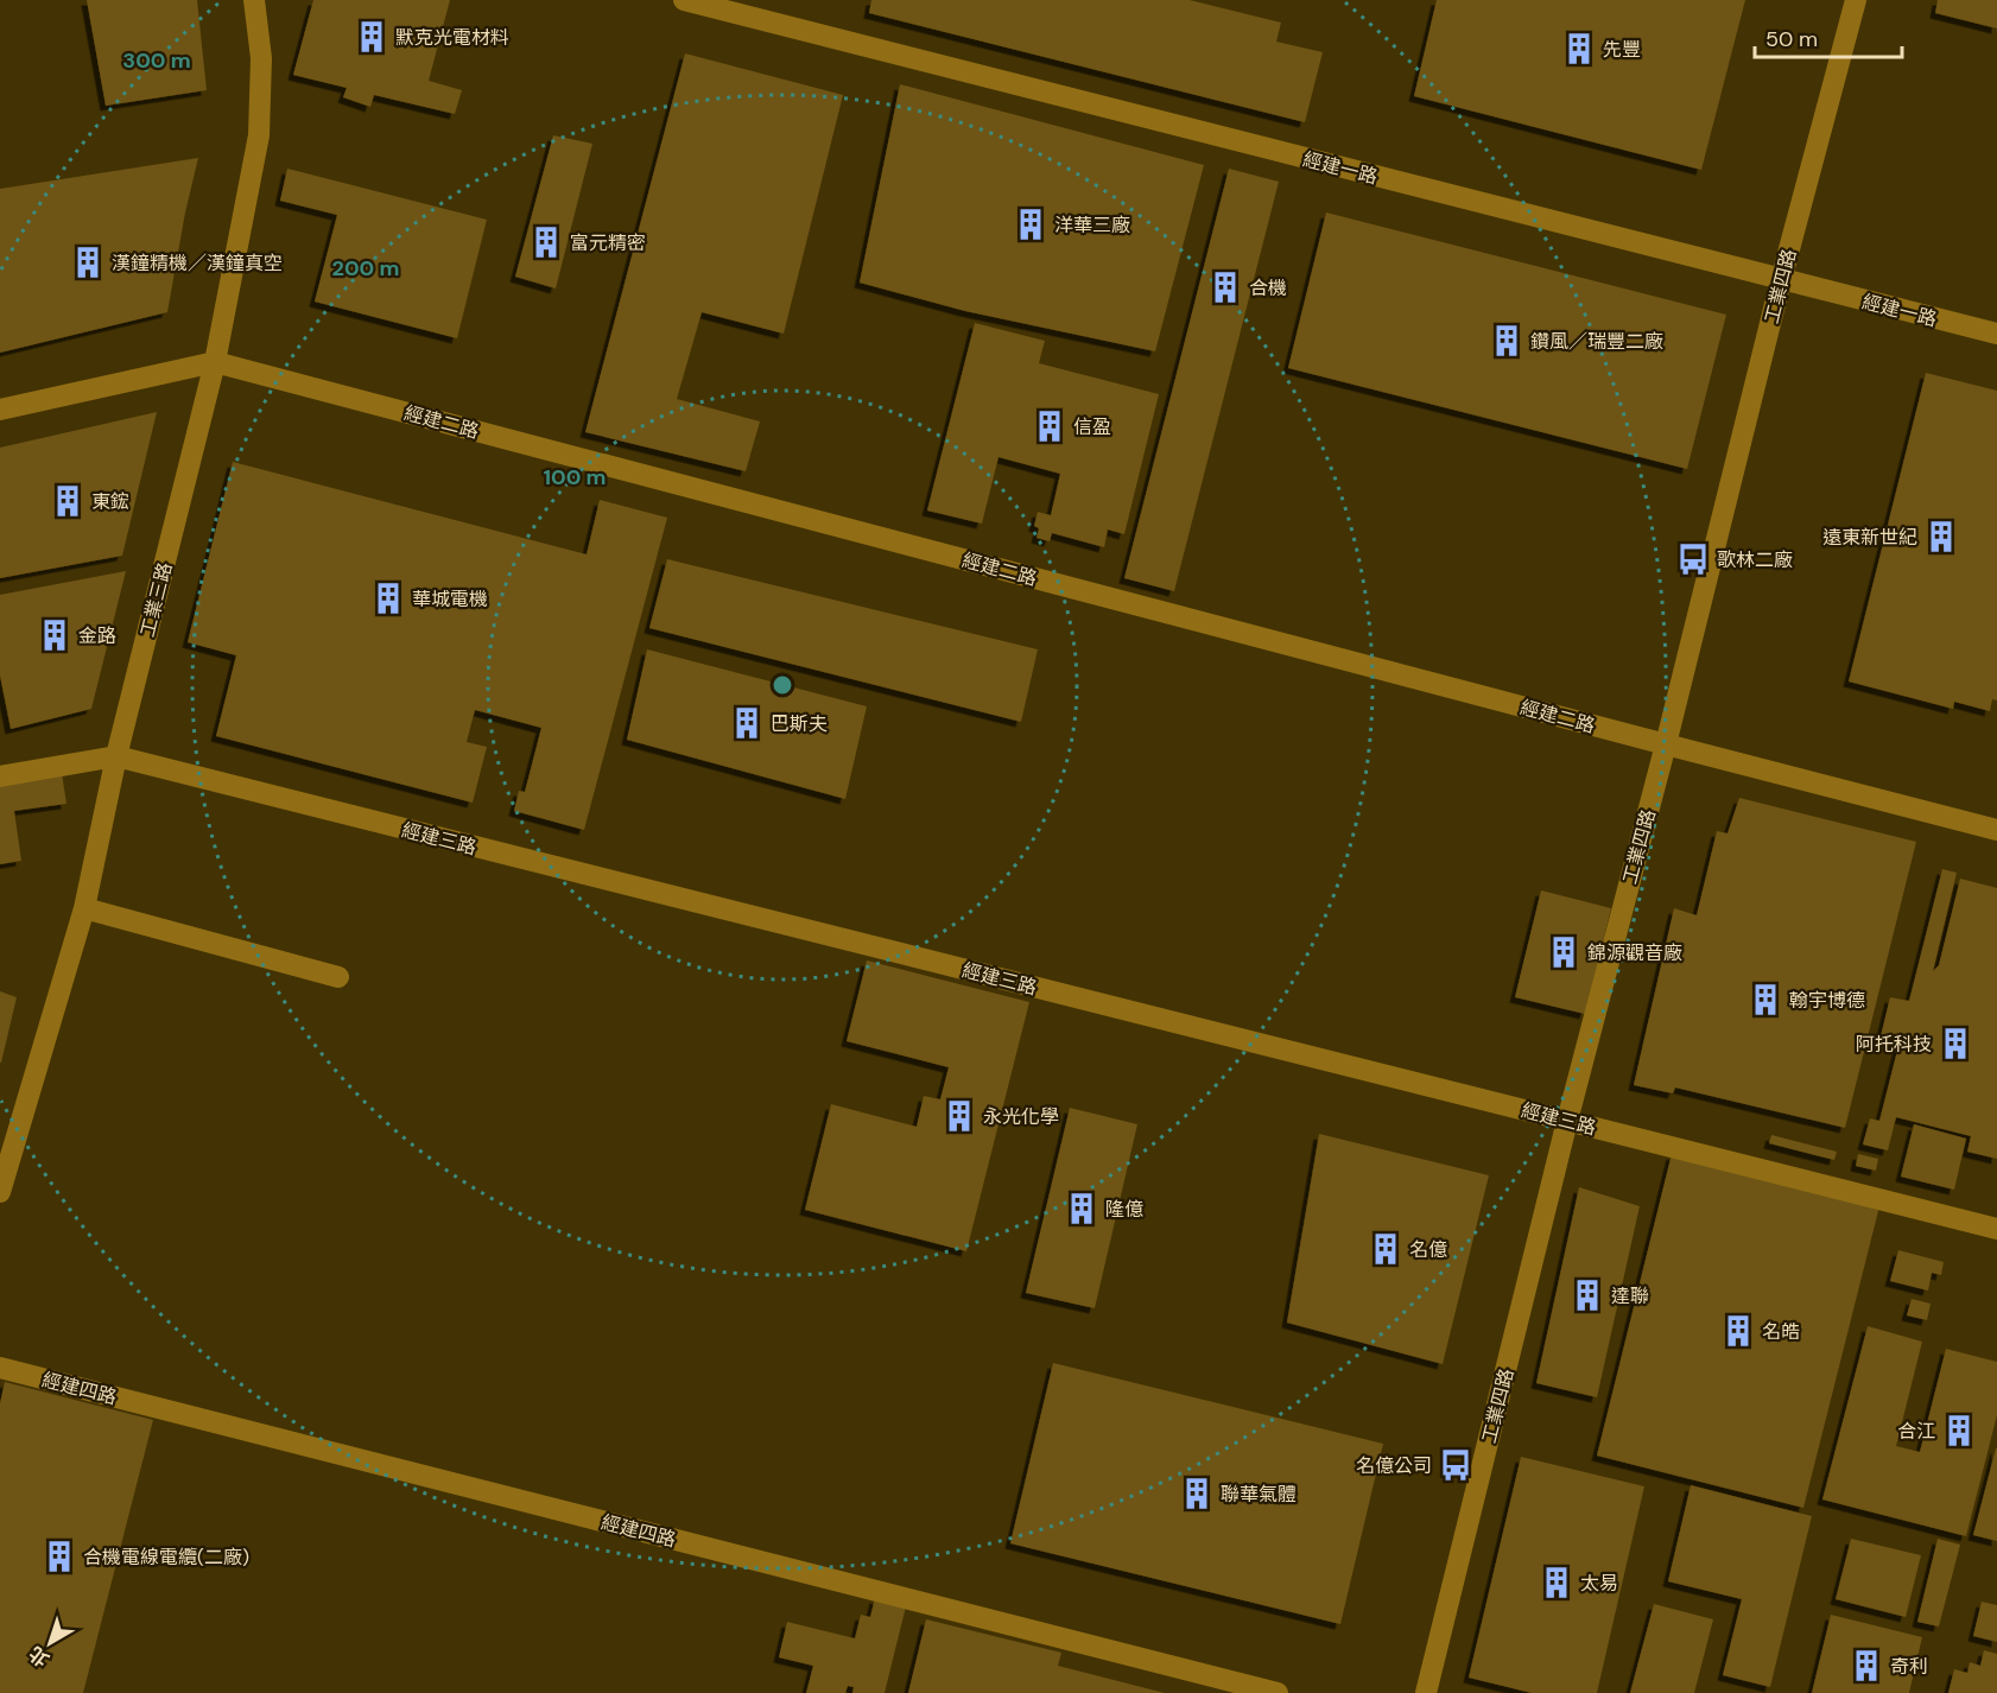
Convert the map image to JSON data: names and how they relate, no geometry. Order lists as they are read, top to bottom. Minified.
{"streets":{"street":["經建一路","工業四路","經建二路","工業三路","經建三路","經建四路"]},"crossings":[["經建一路","工業四路"],["工業四路","經建二路"],["工業四路","經建三路"],["經建二路","工業三路"],["工業三路","經建三路"]],"places":{"building":["默克光電材料","先豐","洋華三廠","富元精密","漢鐘精機／漢鐘真空","合機","鑽風／瑞豐二廠","信盈","東鋐","遠東新世紀","華城電機","金路","巴斯夫","錦源觀音廠","翰宇博德","阿托科技","永光化學","隆億","名億","達聯","名皓","合江","聯華氣體","合機電線電纜(二廠)","太易","奇利"],"bus stop":["歌林二廠","名億公司"]},"scale_bar":"50 m","north":"bottom left","rings":["300 m","200 m","100 m"]}
